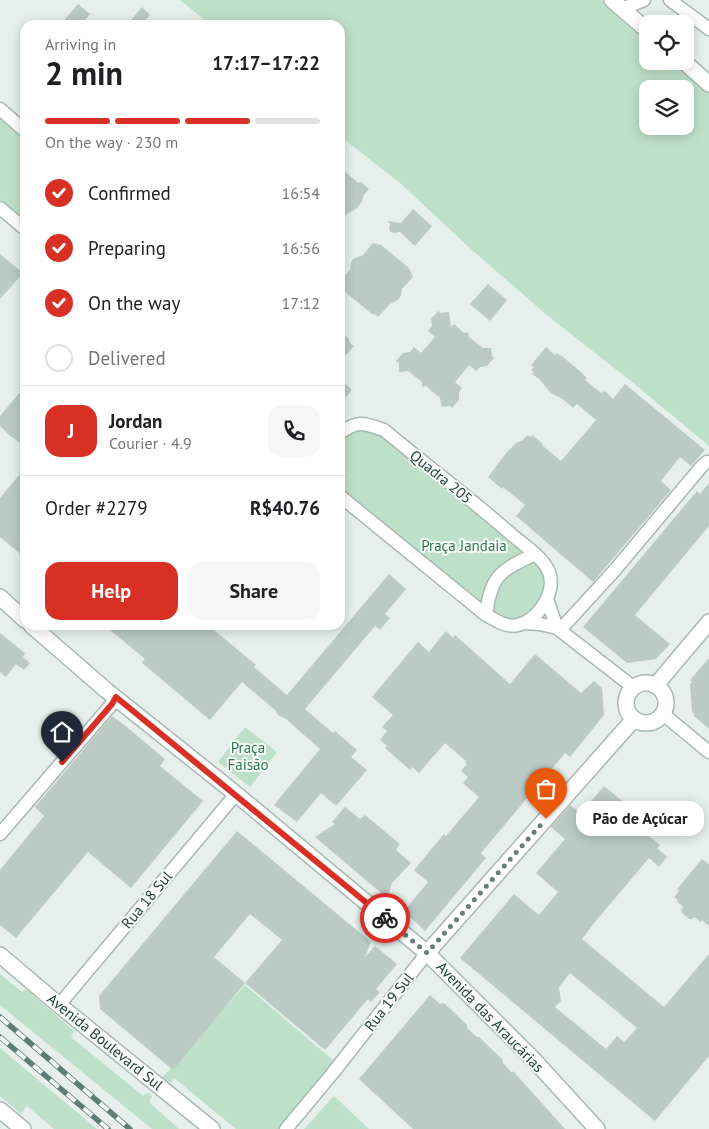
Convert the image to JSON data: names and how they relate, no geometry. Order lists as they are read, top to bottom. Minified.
{"streets":{"street":["Quadra 205","Rua 18 Sul","Rua 19 Sul","Avenida das Araucárias","Avenida Boulevard Sul"]},"crossings":[["Rua 18 Sul","Avenida das Araucárias"],["Rua 18 Sul","Avenida Boulevard Sul"],["Rua 19 Sul","Avenida das Araucárias"]],"parks":["Praça Jandaia","Praça Faisão"],"places":["Pão de Açúcar"],"page":{"heading":["2 min","Arriving in","17:17–17:22"],"panel":["Jordan","Courier · 4.9","Order #2279","R$40.76"],"bar":"On the way · 230 m","list":[["Confirmed","16:54"],["Preparing","16:56"],["On the way","17:12"],"Delivered"],"round":"J","buttons":["Help","Share"],"bubble":"Pão de Açúcar"}}
